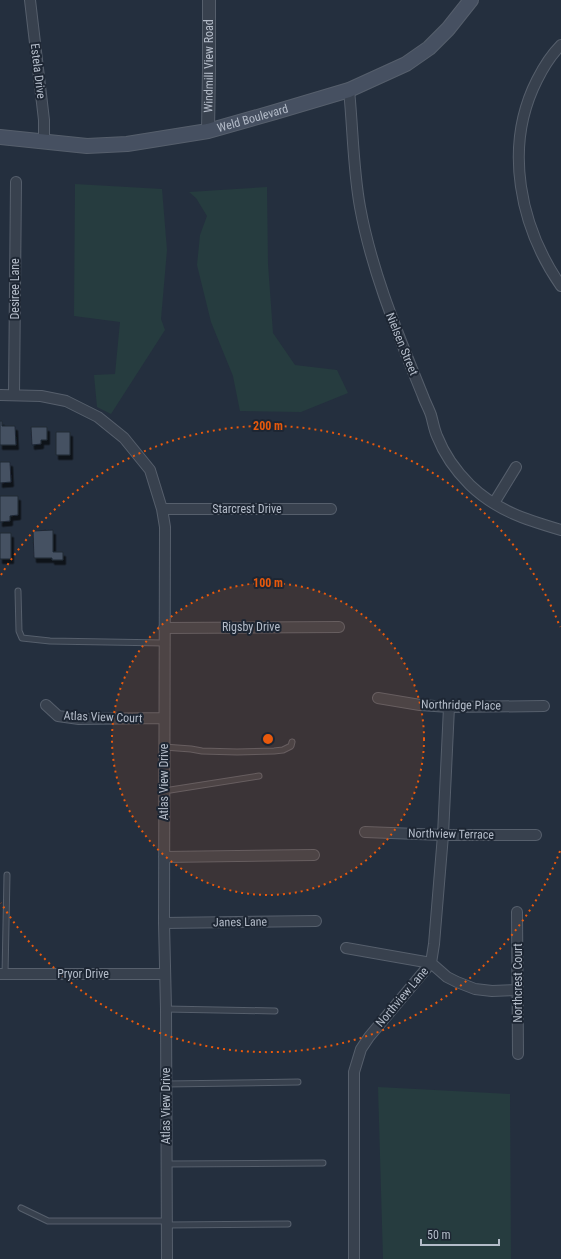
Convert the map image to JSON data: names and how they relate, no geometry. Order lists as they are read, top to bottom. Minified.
{"streets":{"main road":["Weld Boulevard"],"street":["Windmill View Road","Estela Drive","Desiree Lane","Nielsen Street","Starcrest Drive","Rigsby Drive","Northridge Place","Atlas View Court","Atlas View Drive","Northview Terrace","Janes Lane","Pryor Drive","Northcrest Court","Northview Lane"]},"crossings":[["Windmill View Road","Weld Boulevard"],["Estela Drive","Weld Boulevard"],["Weld Boulevard","Nielsen Street"],["Desiree Lane","Atlas View Drive"],["Starcrest Drive","Atlas View Drive"],["Rigsby Drive","Atlas View Drive"],["Northridge Place","Northview Lane"],["Atlas View Court","Atlas View Drive"],["Atlas View Drive","Janes Lane"],["Atlas View Drive","Pryor Drive"],["Northview Terrace","Northview Lane"]],"scale_bar":"50 m","rings":["200 m","100 m"]}
